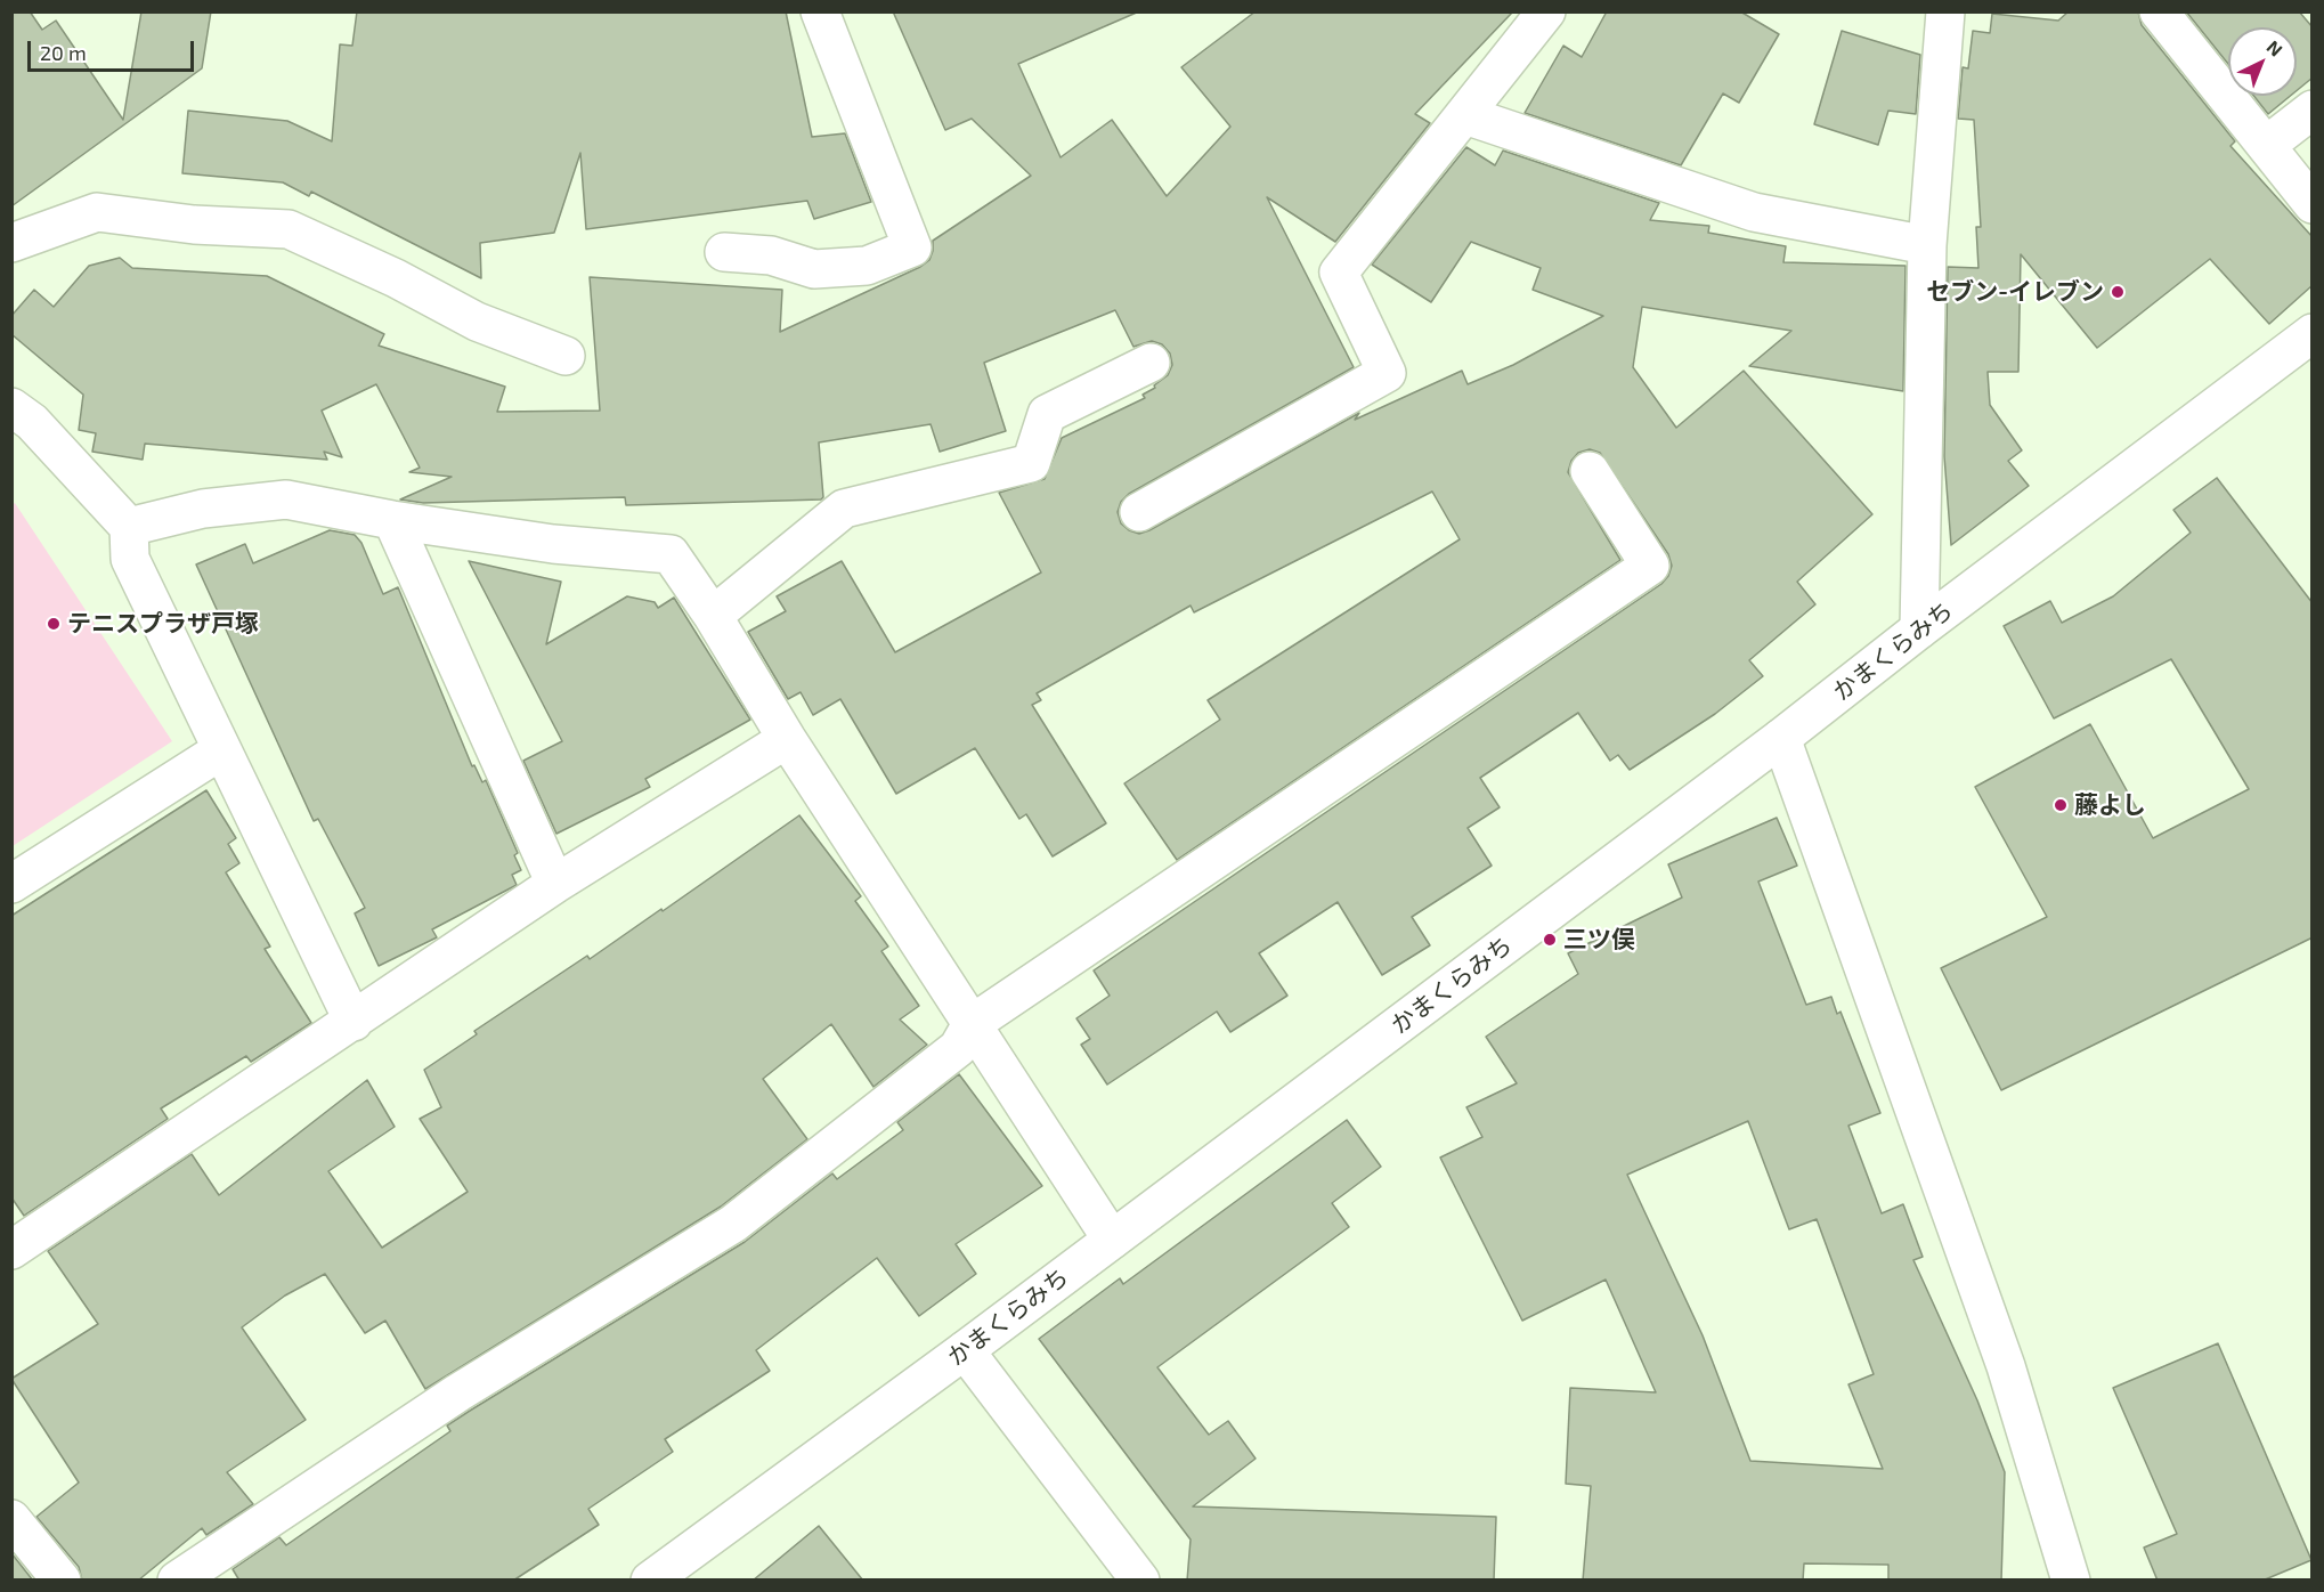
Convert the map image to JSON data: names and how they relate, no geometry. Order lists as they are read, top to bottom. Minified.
{"streets":{"street":["かまくらみち"]},"places":["セブン-イレブン","テニスプラザ戸塚","藤よし","三ツ俣"],"scale_bar":"20 m","north":"top right"}
